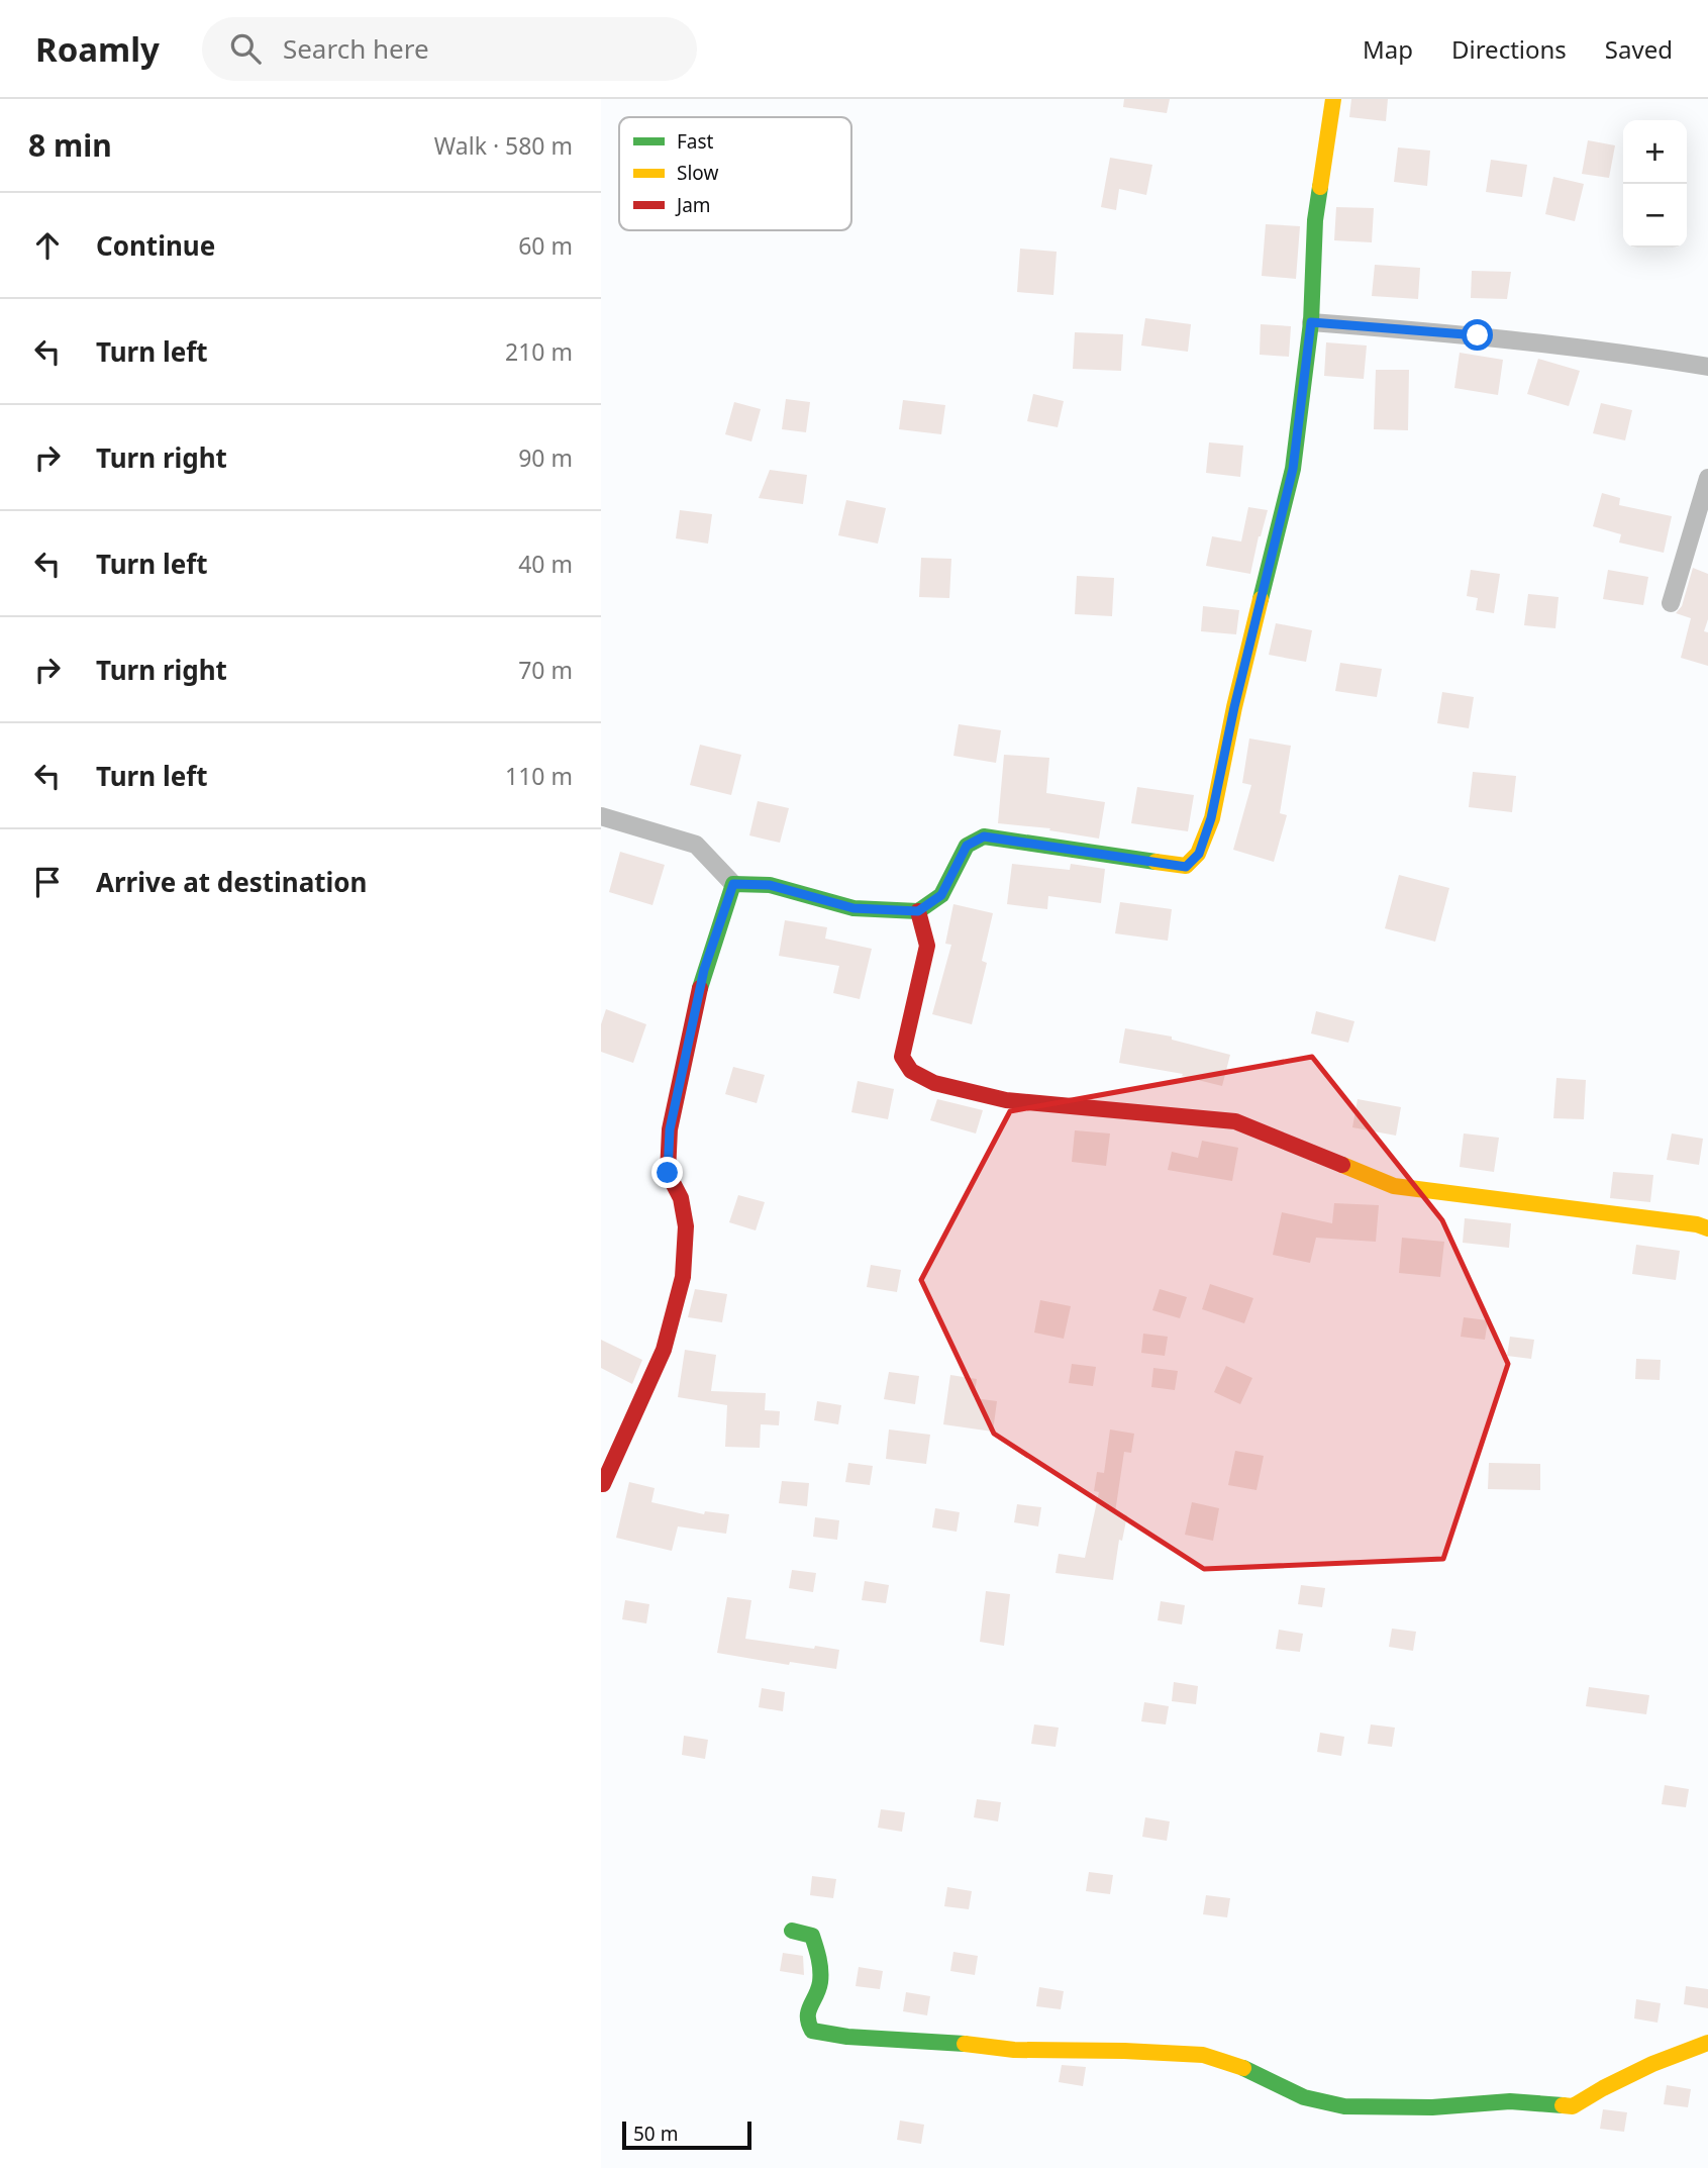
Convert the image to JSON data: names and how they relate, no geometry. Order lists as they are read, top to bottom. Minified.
{"legend":["Fast","Slow","Jam"],"scale_bar":"50 m","page":{"header":"Roamly","search":"Search here","nav":["Map","Directions","Saved"],"heading":["8 min","Walk · 580 m"],"map_buttons":["+","−"],"list":[["Continue","60 m"],["Turn left","210 m"],["Turn right","90 m"],["Turn left","40 m"],["Turn right","70 m"],["Turn left","110 m"],"Arrive at destination"],"scale":"50 m"}}
